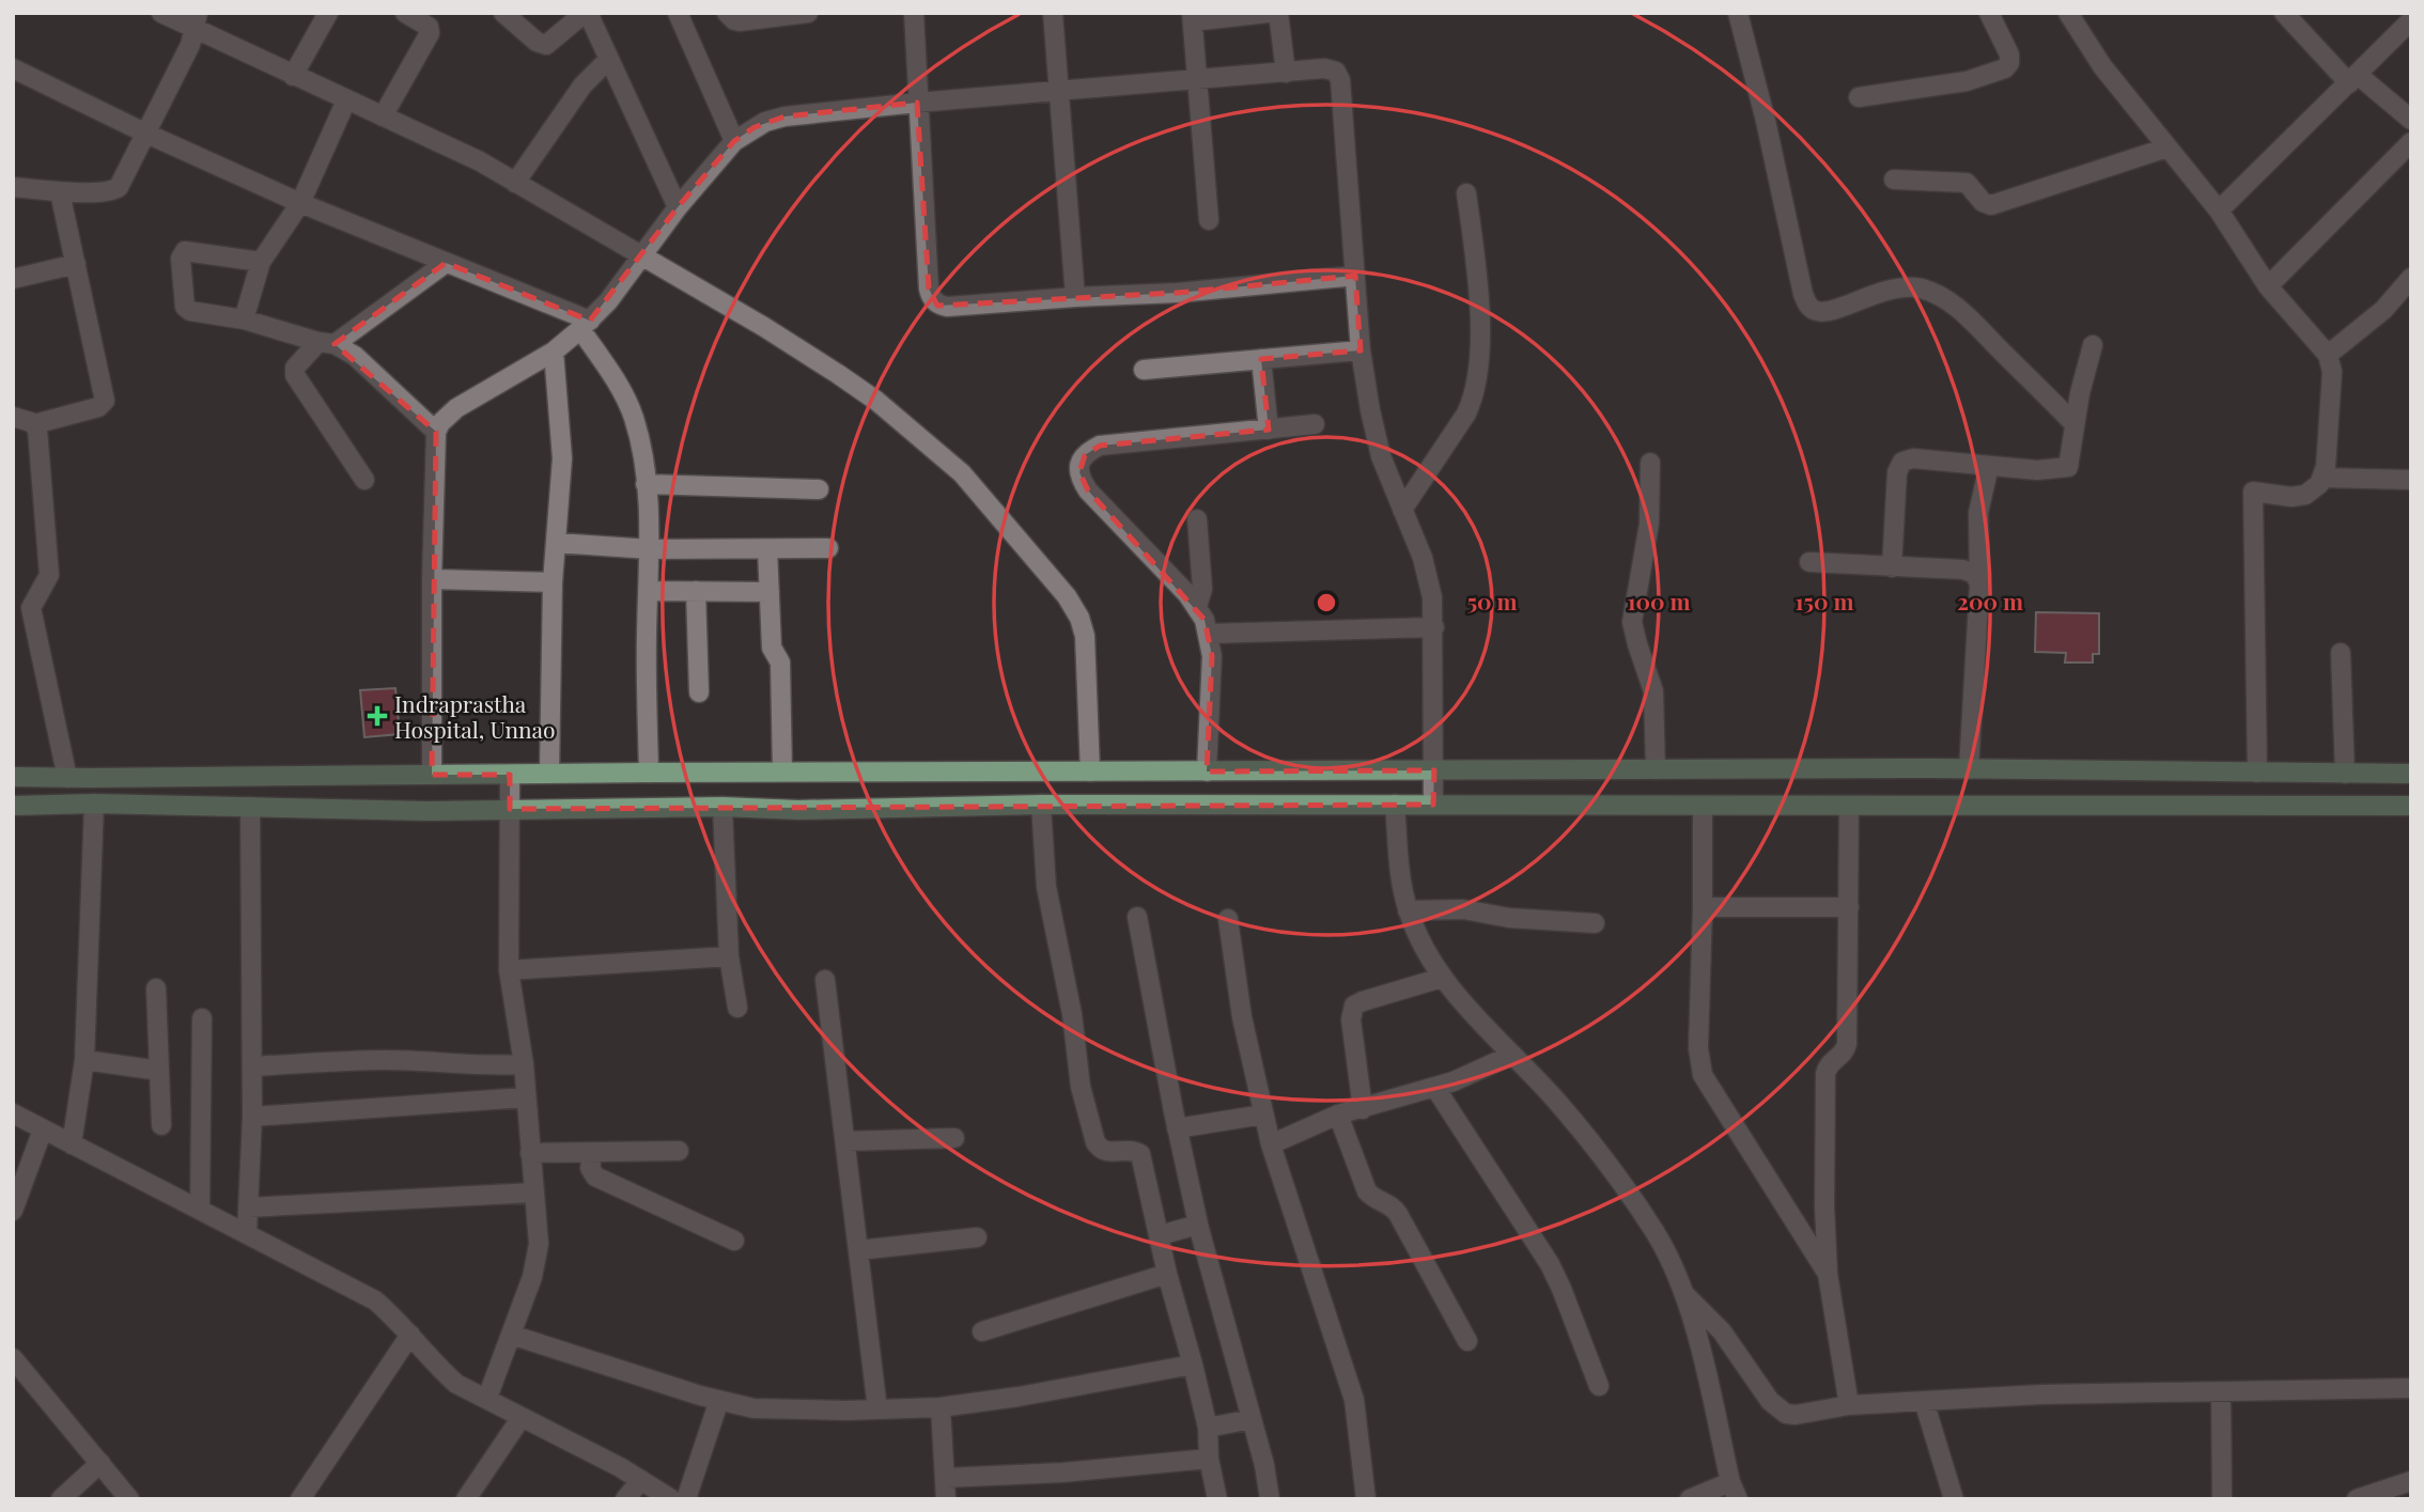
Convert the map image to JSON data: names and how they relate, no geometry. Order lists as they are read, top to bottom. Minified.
{"places":{"health":["Indraprastha Hospital, Unnao"]},"rings":["50 m","100 m","150 m","200 m"]}
